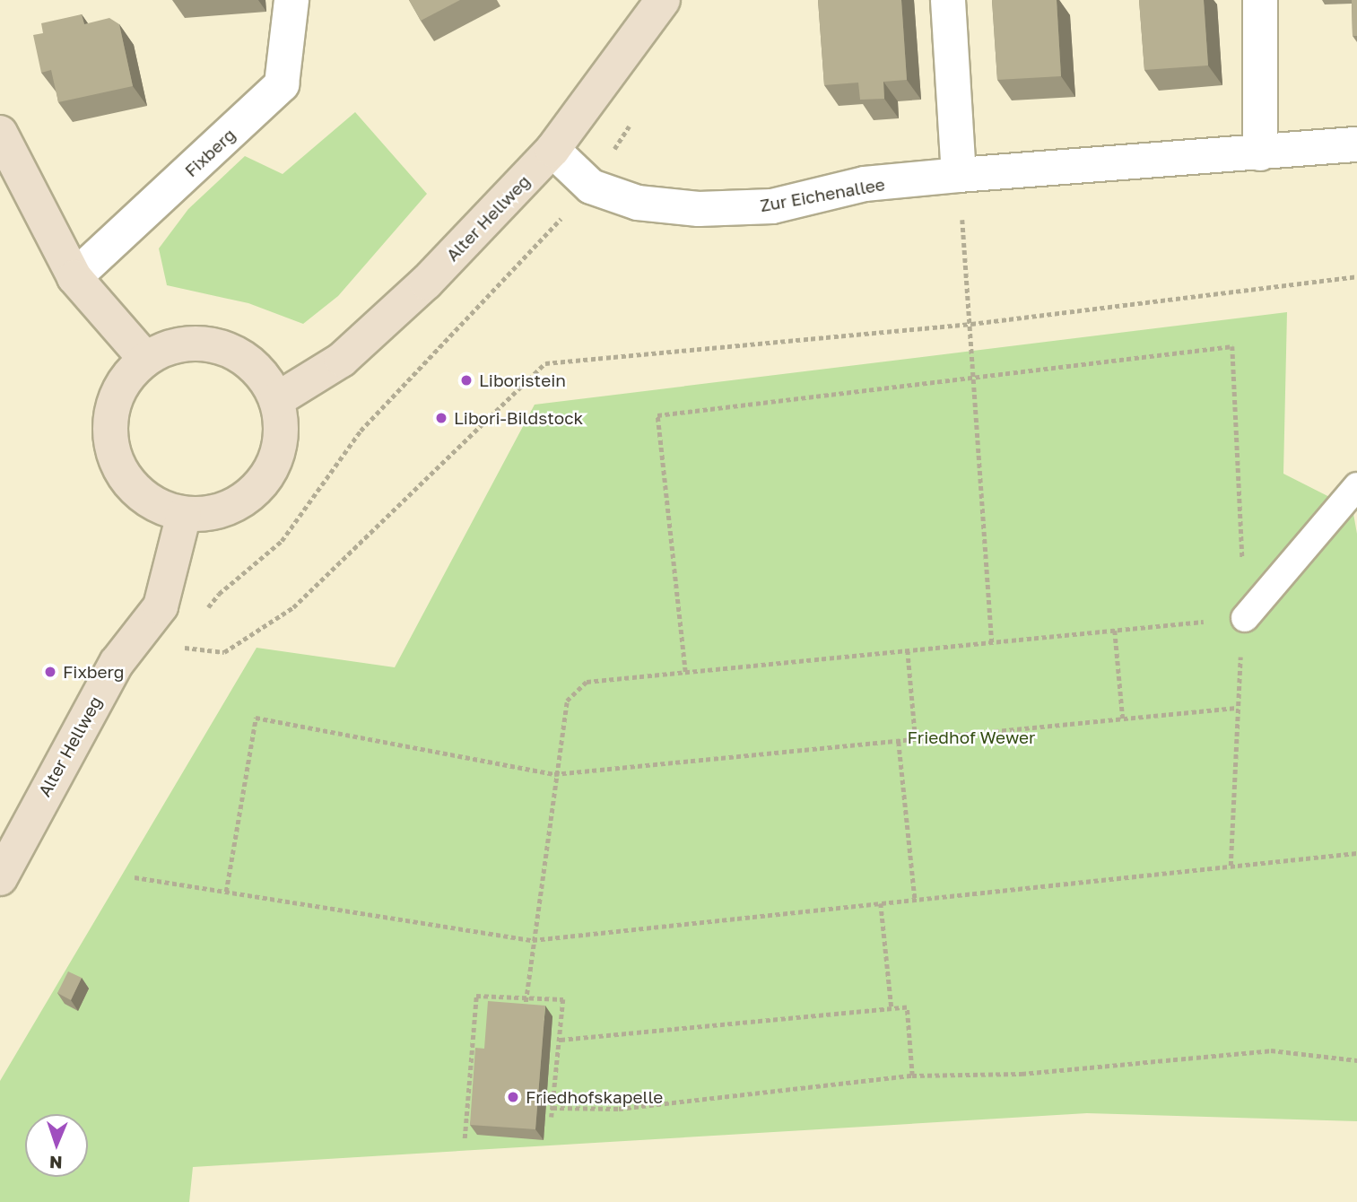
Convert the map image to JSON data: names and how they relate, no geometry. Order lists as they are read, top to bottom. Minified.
{"streets":{"main road":["Alter Hellweg"],"street":["Fixberg","Zur Eichenallee"]},"crossings":[["Zur Eichenallee","Alter Hellweg"]],"parks":["Friedhof Wewer"],"places":["Liboristein","Libori-Bildstock","Fixberg","Friedhofskapelle"],"north":"bottom"}
